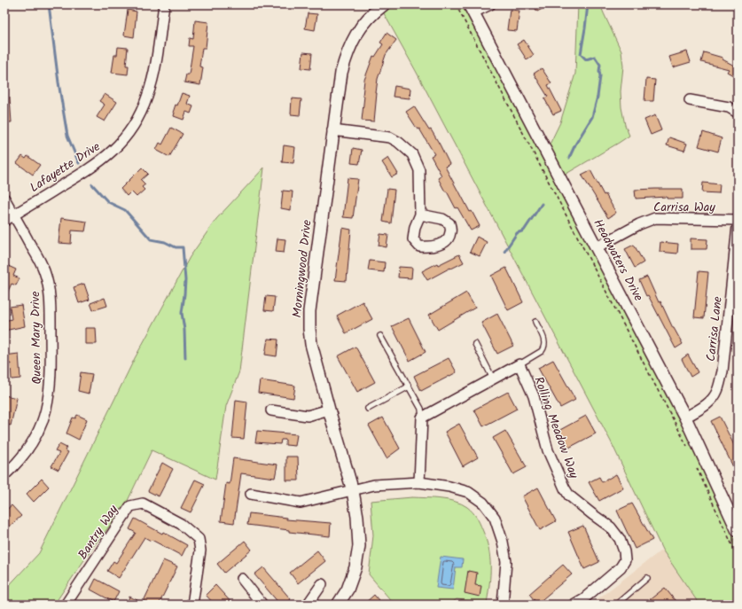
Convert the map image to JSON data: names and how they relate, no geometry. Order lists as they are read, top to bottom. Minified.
{"streets":{"street":["Lafayette Drive","Carrisa Way","Headwaters Drive","Morningwood Drive","Carrisa Lane","Queen Mary Drive","Rolling Meadow Way","Bantry Way"]},"crossings":[["Lafayette Drive","Queen Mary Drive"],["Carrisa Way","Headwaters Drive"],["Headwaters Drive","Carrisa Lane"]]}
